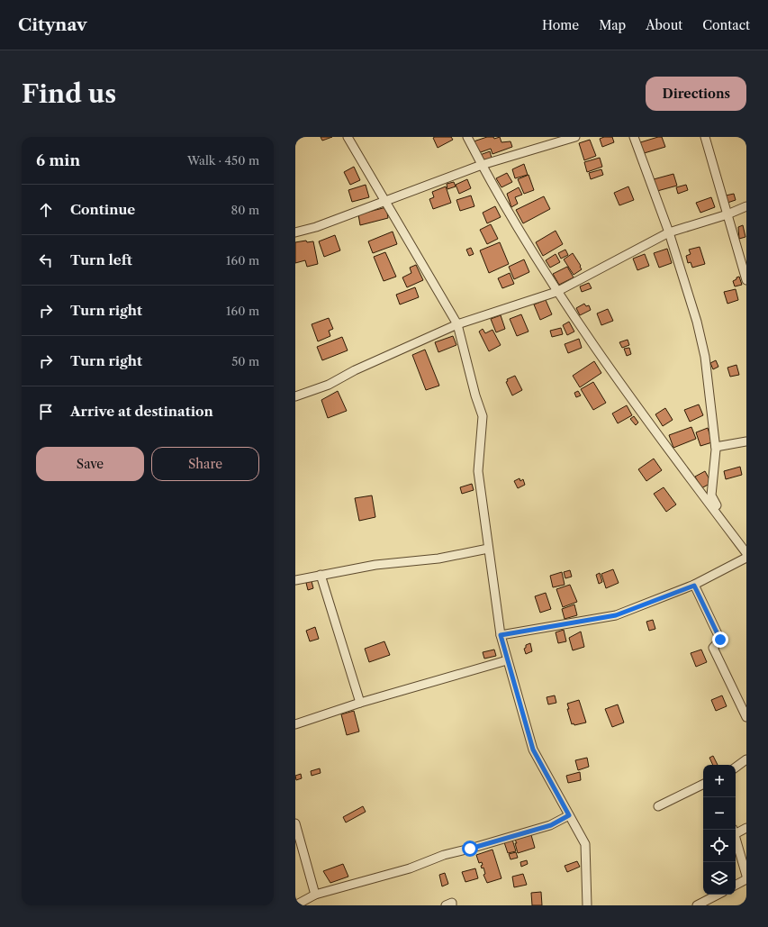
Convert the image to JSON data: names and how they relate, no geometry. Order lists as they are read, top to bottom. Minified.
{"page":{"header":"Citynav","nav":["Home","Map","About","Contact"],"buttons":["Directions",["Save","Share"]],"title":"Find us","heading":["6 min","Walk · 450 m"],"list":[["Continue","80 m"],["Turn left","160 m"],["Turn right","160 m"],["Turn right","50 m"],"Arrive at destination"],"map_buttons":["+","−"]}}
